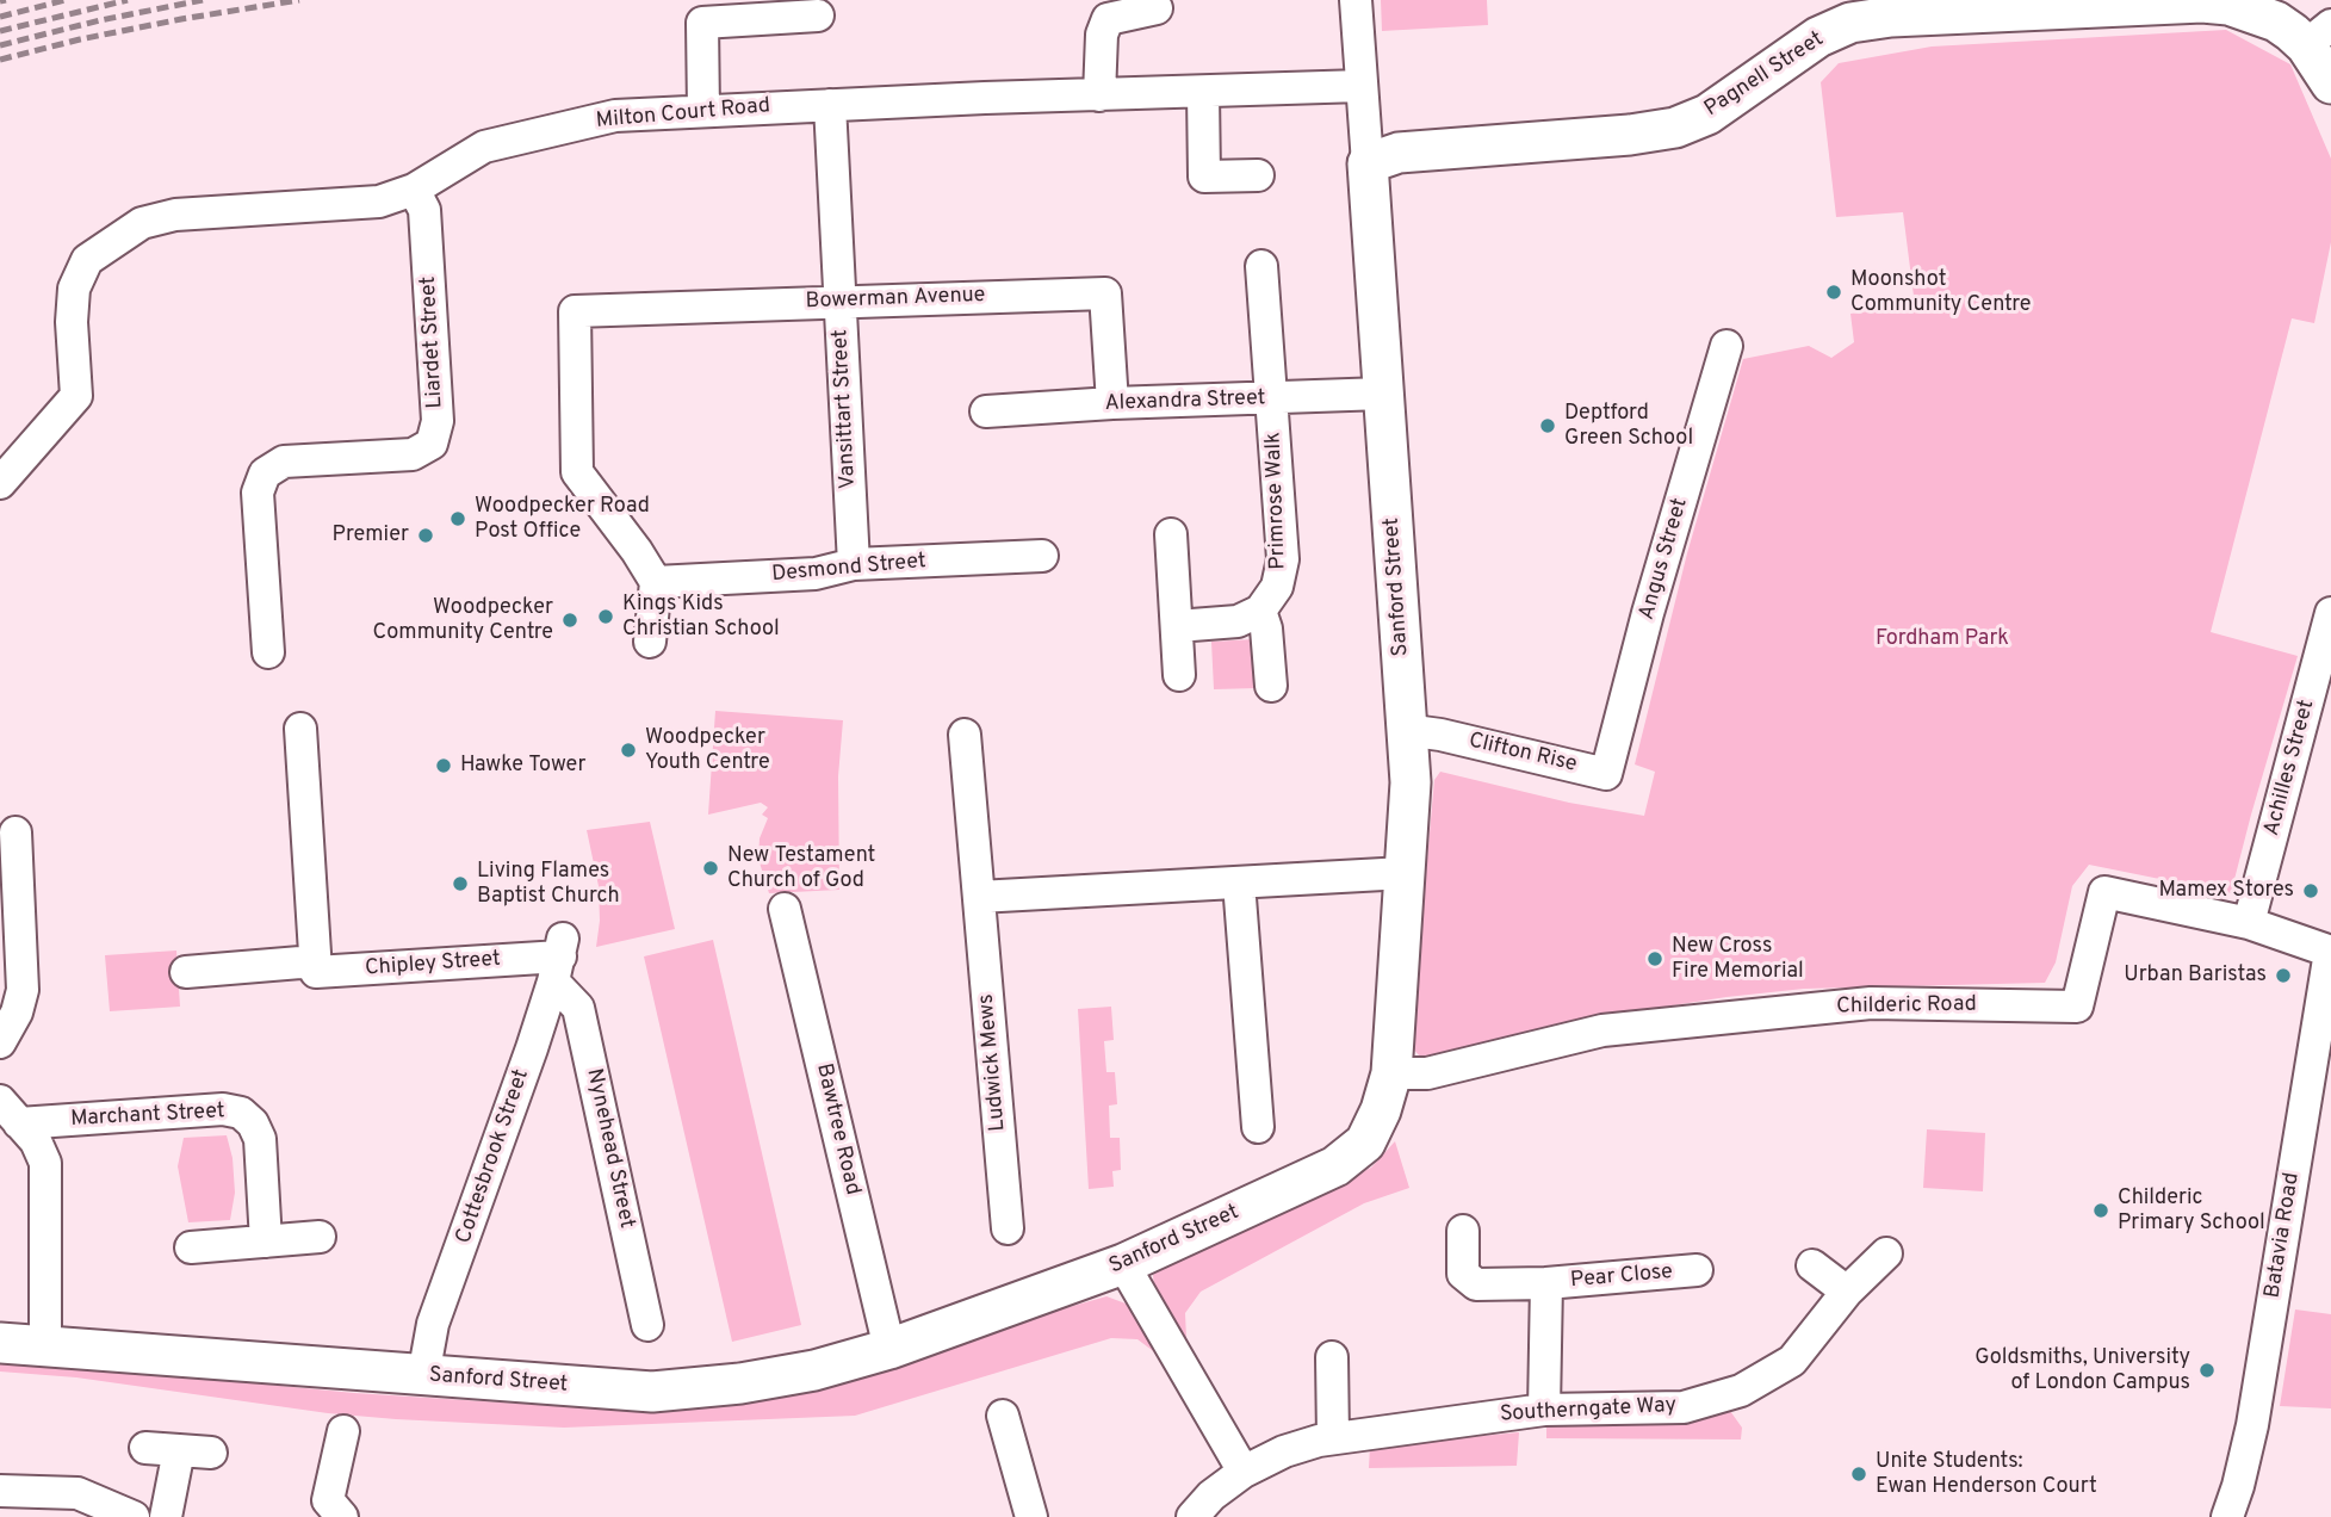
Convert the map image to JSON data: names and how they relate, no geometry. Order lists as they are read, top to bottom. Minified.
{"streets":{"main road":["Pagnell Street","Sanford Street"],"street":["Milton Court Road","Bowerman Avenue","Liardet Street","Alexandra Street","Vansittart Street","Primrose Walk","Angus Street","Desmond Street","Clifton Rise","Achilles Street","Chipley Street","Childeric Road","Ludwick Mews","Marchant Street","Bawtree Road","Nynehead Street","Cottesbrook Street","Batavia Road","Pear Close","Southerngate Way"]},"crossings":[["Pagnell Street","Sanford Street"],["Milton Court Road","Liardet Street"],["Milton Court Road","Vansittart Street"],["Bowerman Avenue","Alexandra Street"],["Bowerman Avenue","Vansittart Street"],["Bowerman Avenue","Desmond Street"],["Alexandra Street","Primrose Walk"],["Alexandra Street","Sanford Street"],["Vansittart Street","Desmond Street"],["Angus Street","Clifton Rise"],["Sanford Street","Clifton Rise"],["Sanford Street","Childeric Road"],["Sanford Street","Bawtree Road"],["Sanford Street","Cottesbrook Street"],["Achilles Street","Childeric Road"],["Chipley Street","Nynehead Street"],["Chipley Street","Cottesbrook Street"],["Childeric Road","Batavia Road"],["Nynehead Street","Cottesbrook Street"],["Pear Close","Southerngate Way"]],"parks":["Fordham Park"],"places":["Moonshot Community Centre","Deptford Green School","Woodpecker Road Post Office","Premier","Kings Kids Christian School","Woodpecker Community Centre","Woodpecker Youth Centre","Hawke Tower","New Testament Church of God","Living Flames Baptist Church","Mamex Stores","New Cross Fire Memorial","Urban Baristas","Childeric Primary School","Goldsmiths, University of London Campus","Unite Students: Ewan Henderson Court"]}
